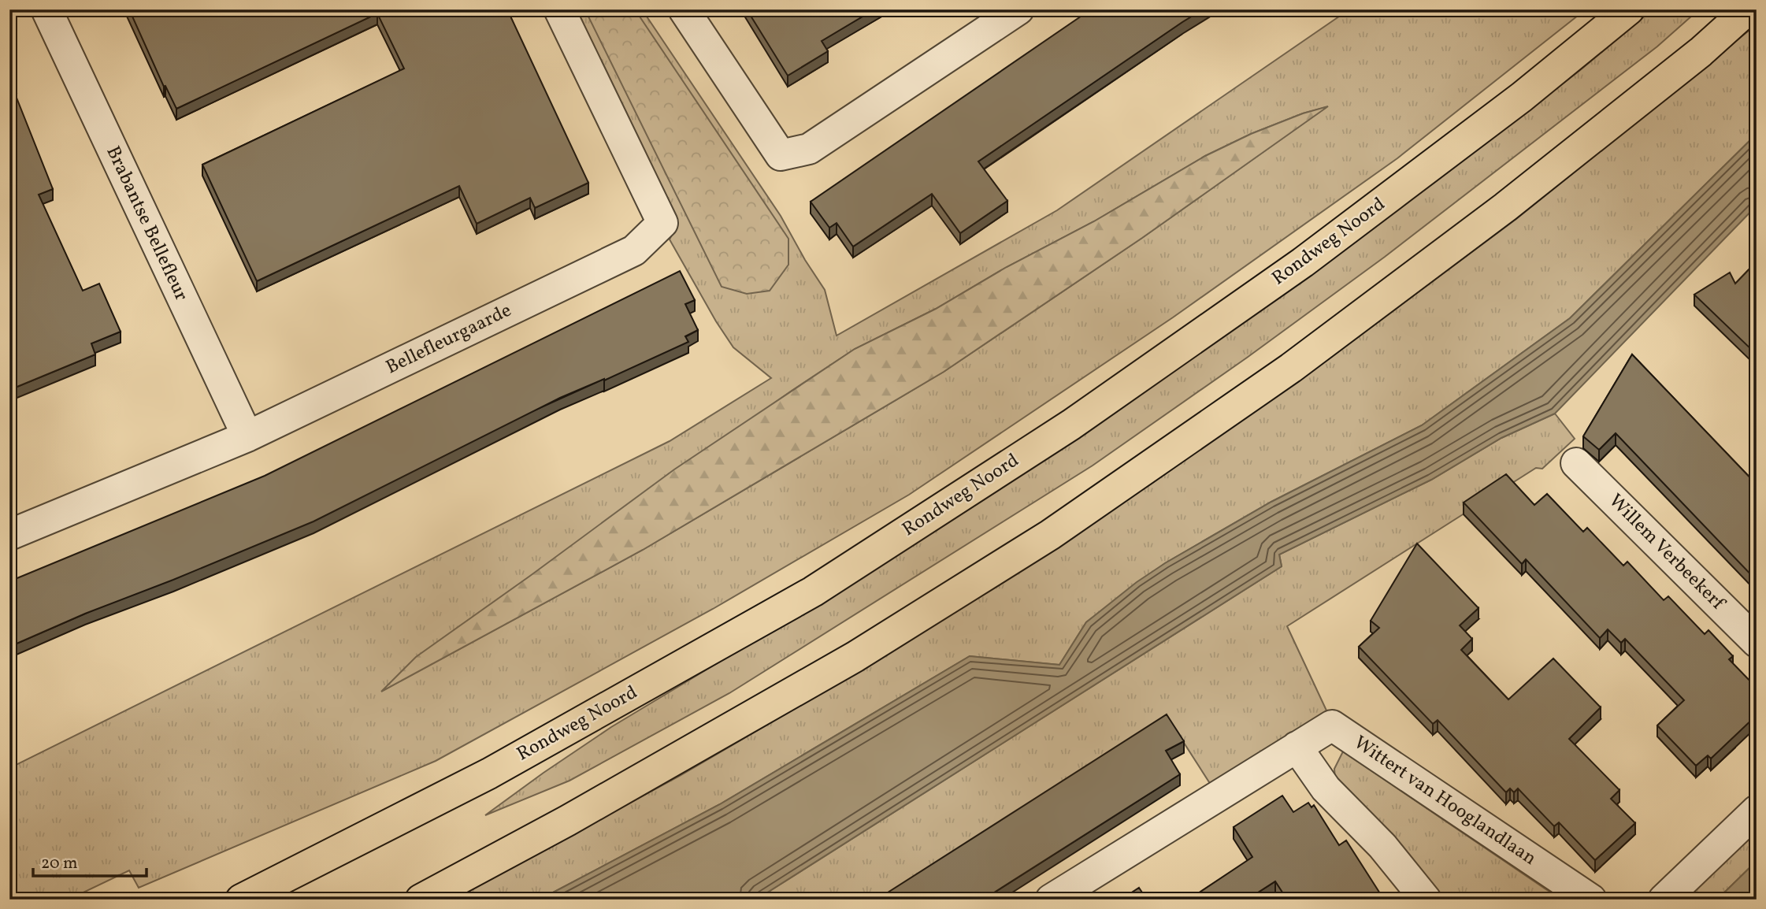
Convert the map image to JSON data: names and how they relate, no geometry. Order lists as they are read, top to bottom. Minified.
{"streets":{"main road":["Rondweg Noord"],"street":["Brabantse Bellefleur","Bellefleurgaarde","Willem Verbeekerf","Wittert van Hooglandlaan"]},"crossings":[["Brabantse Bellefleur","Bellefleurgaarde"]],"scale_bar":"20 m"}
